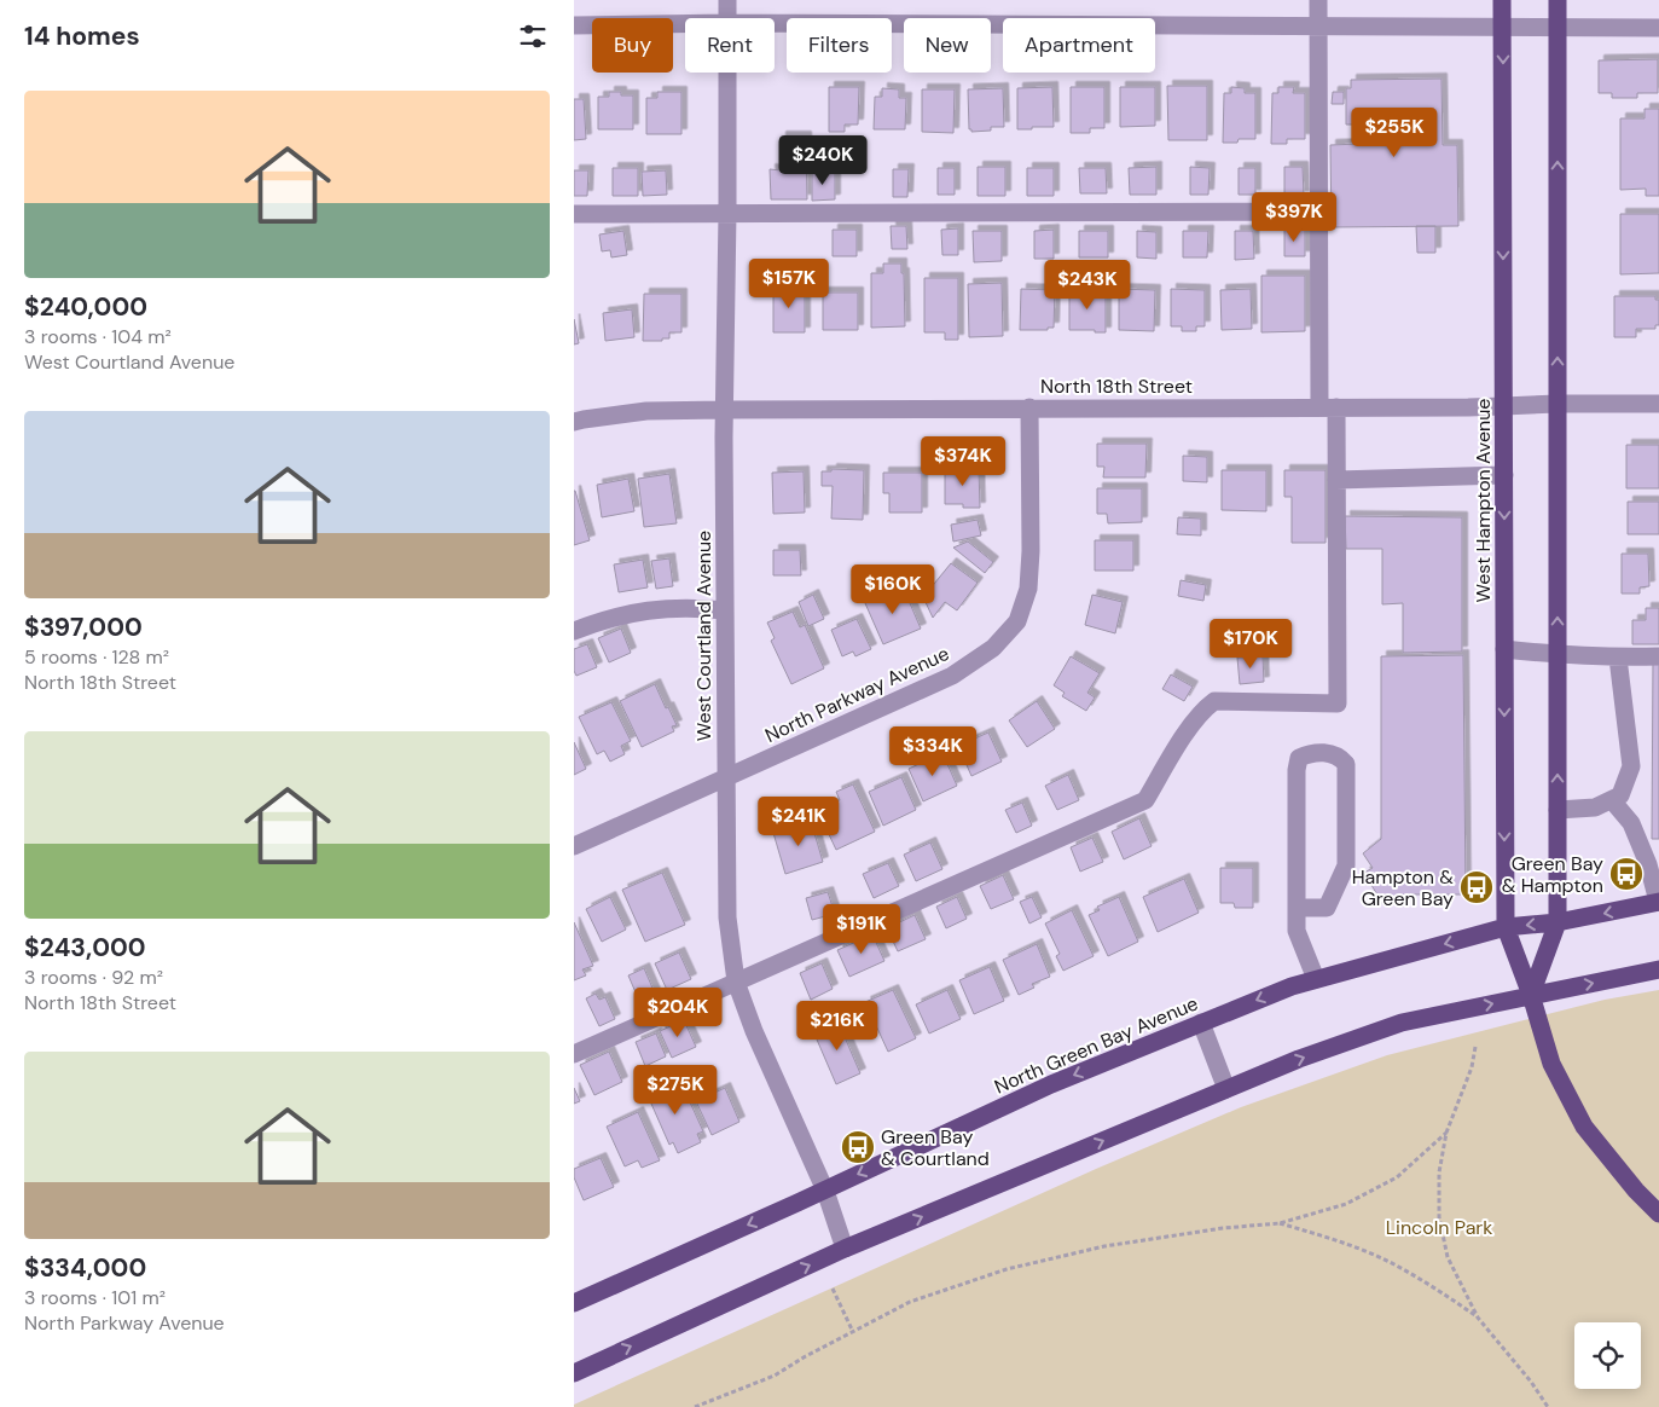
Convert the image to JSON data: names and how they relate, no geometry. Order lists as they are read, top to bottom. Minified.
{"streets":{"main road":["West Hampton Avenue","North Green Bay Avenue"],"street":["North 18th Street","West Courtland Avenue","North Parkway Avenue"]},"crossings":[["North 18th Street","West Hampton Avenue"],["North 18th Street","West Courtland Avenue"],["North 18th Street","North Parkway Avenue"],["West Hampton Avenue","North Green Bay Avenue"],["West Courtland Avenue","North Parkway Avenue"],["West Courtland Avenue","North Green Bay Avenue"]],"parks":["Lincoln Park"],"places":{"bus stop":["Green Bay & Hampton","Hampton & Green Bay","Green Bay & Courtland"]},"page":{"heading":"14 homes","chip":["Buy","Rent","Filters","New","Apartment"],"list":[{"name":"$240,000","note":"3 rooms · 104 m² · West Courtland Avenue"},{"name":"$397,000","note":"5 rooms · 128 m² · North 18th Street"},{"name":"$243,000","note":"3 rooms · 92 m² · North 18th Street"},{"name":"$334,000","note":"3 rooms · 101 m² · North Parkway Avenue"}],"price":["$255K","$240K","$397K","$157K","$243K","$374K","$160K","$170K","$334K","$241K","$191K","$204K","$216K","$275K"]}}
